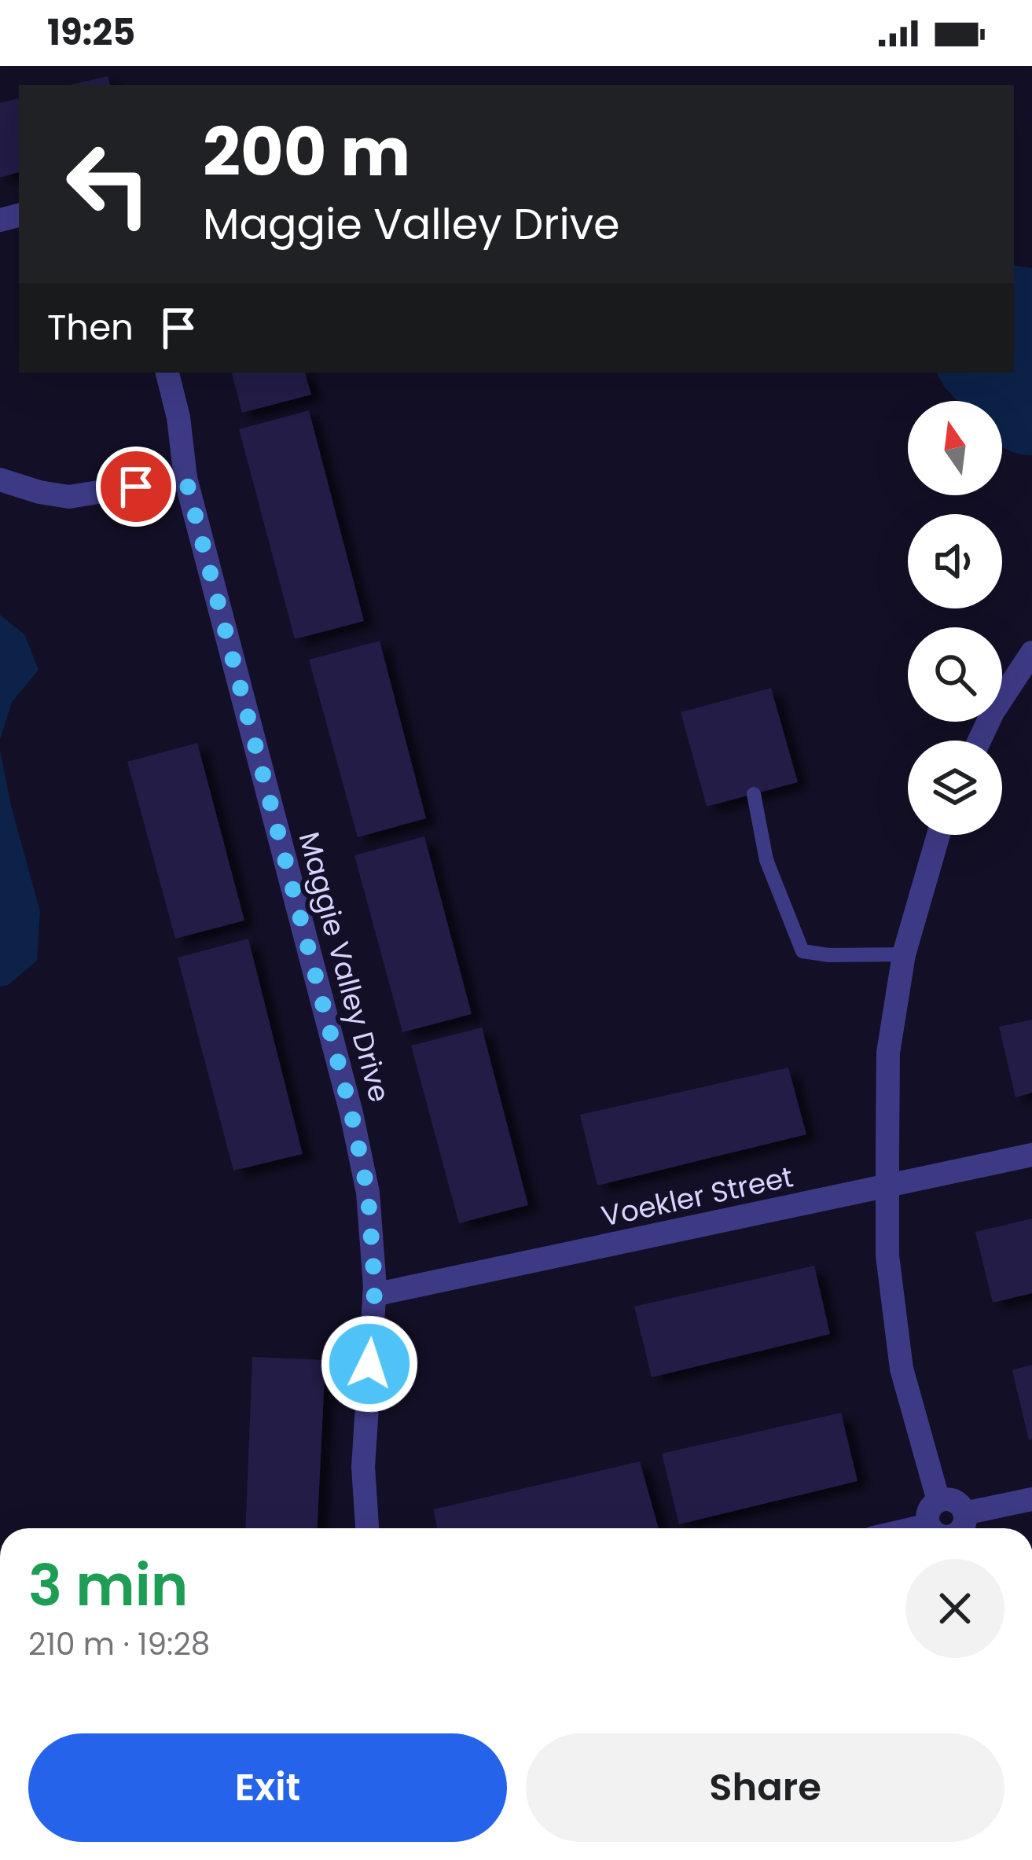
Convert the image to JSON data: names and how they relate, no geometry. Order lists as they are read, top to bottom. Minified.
{"streets":{"street":["Maggie Valley Drive","Voekler Street"]},"crossings":[["Maggie Valley Drive","Voekler Street"]],"north":"top","page":{"status":"19:25","turn":["200 m","Maggie Valley Drive"],"then":"Then","heading":["3 min","210 m · 19:28"],"buttons":["Exit","Share"]}}
